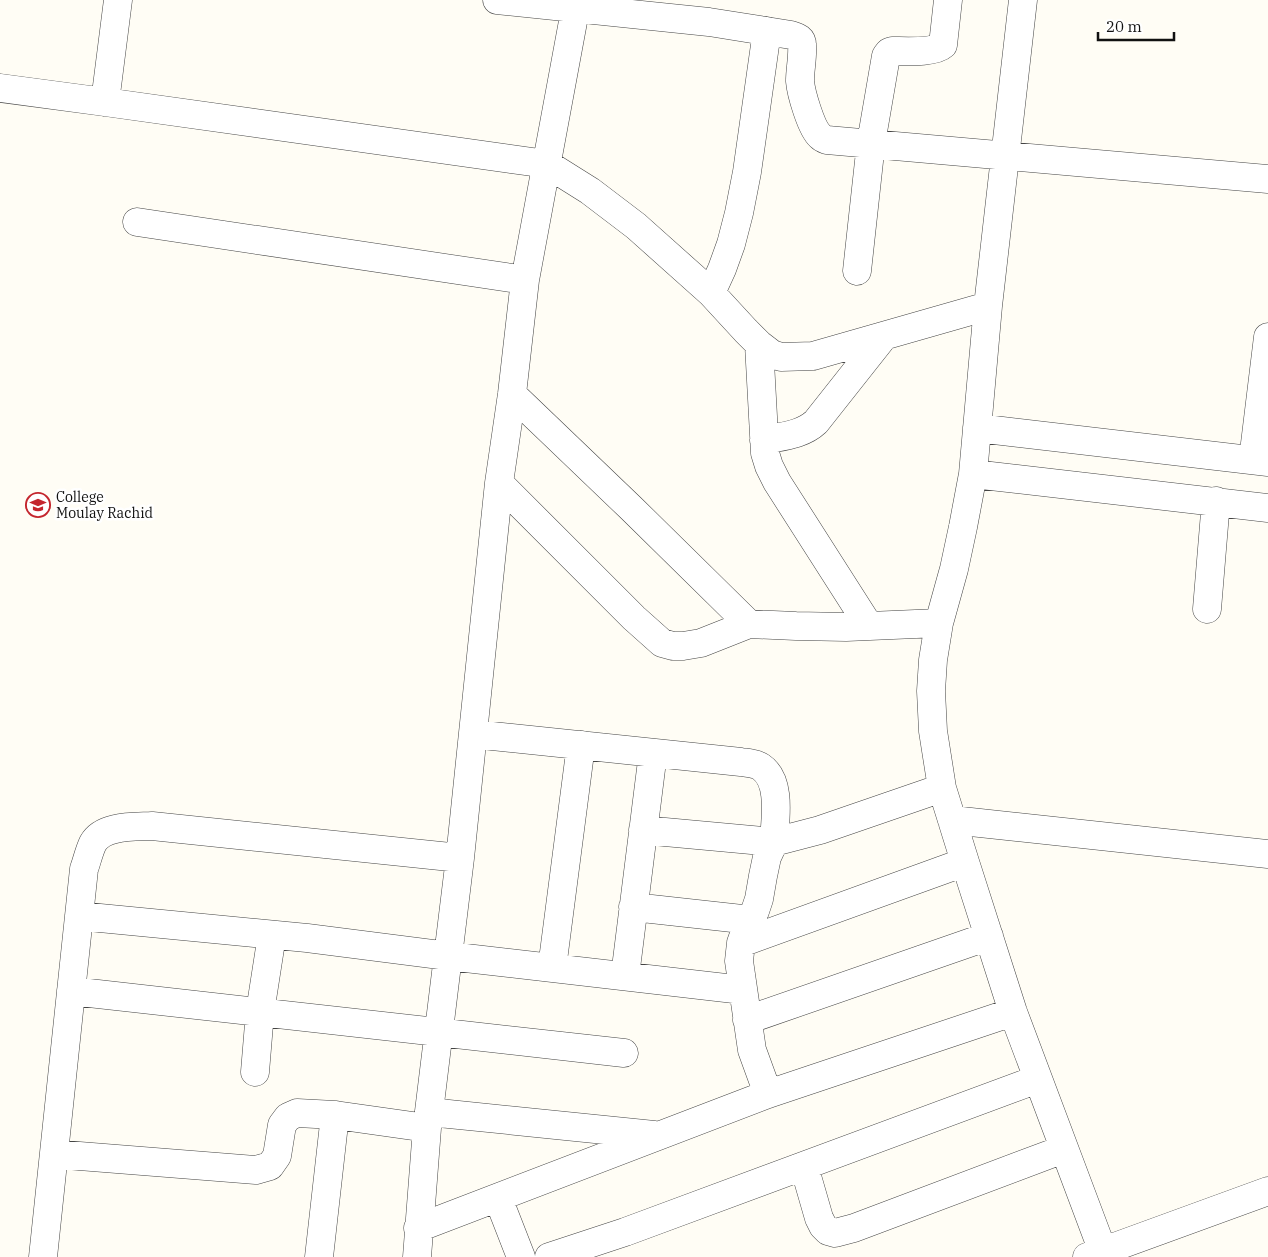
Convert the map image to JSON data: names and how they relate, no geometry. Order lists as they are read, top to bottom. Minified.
{"places":{"school or university":["College Moulay Rachid"]},"scale_bar":"20 m"}
